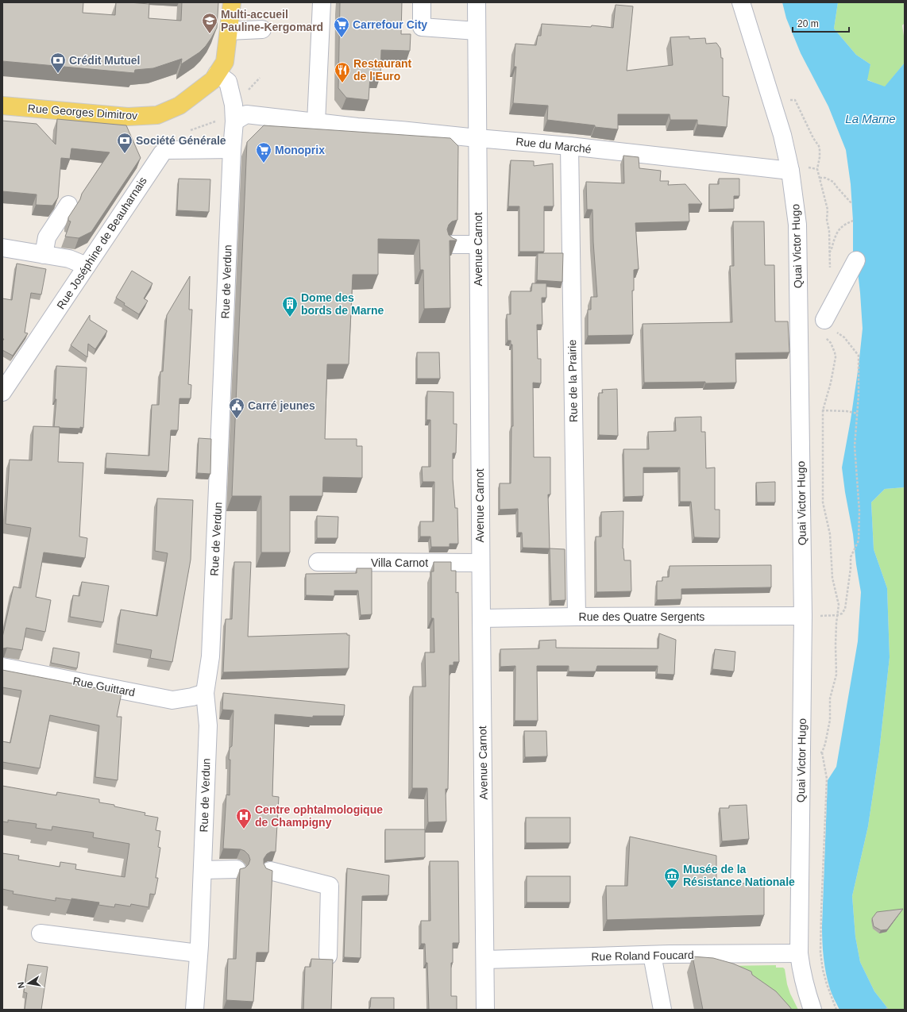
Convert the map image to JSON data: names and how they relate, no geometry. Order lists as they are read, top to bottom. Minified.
{"streets":{"main road":["Rue Georges Dimitrov"],"street":["Rue du Marché","Rue Joséphine de Beauharnais","Quai Victor Hugo","Avenue Carnot","Rue de Verdun","Rue de la Prairie","Villa Carnot","Rue des Quatre Sergents","Rue Guittard","Rue Roland Foucard"]},"crossings":[["Rue Georges Dimitrov","Rue de Verdun"],["Rue du Marché","Quai Victor Hugo"],["Rue du Marché","Avenue Carnot"],["Rue du Marché","Rue de Verdun"],["Rue du Marché","Rue de la Prairie"],["Rue Joséphine de Beauharnais","Rue de Verdun"],["Quai Victor Hugo","Rue des Quatre Sergents"],["Quai Victor Hugo","Rue Roland Foucard"],["Avenue Carnot","Villa Carnot"],["Avenue Carnot","Rue des Quatre Sergents"],["Avenue Carnot","Rue Roland Foucard"],["Rue de Verdun","Rue Guittard"],["Rue de la Prairie","Rue des Quatre Sergents"]],"water":["La Marne"],"places":{"school or university":["Multi-accueil Pauline-Kergomard"],"supermarket":["Carrefour City","Monoprix"],"bank":["Crédit Mutuel","Société Générale"],"restaurant":["Restaurant de l'Euro"],"building":["Dome des bords de Marne"],"public building":["Carré jeunes"],"hospital":["Centre ophtalmologique de Champigny"],"museum":["Musée de la Résistance Nationale"]},"scale_bar":"20 m","north":"left"}
